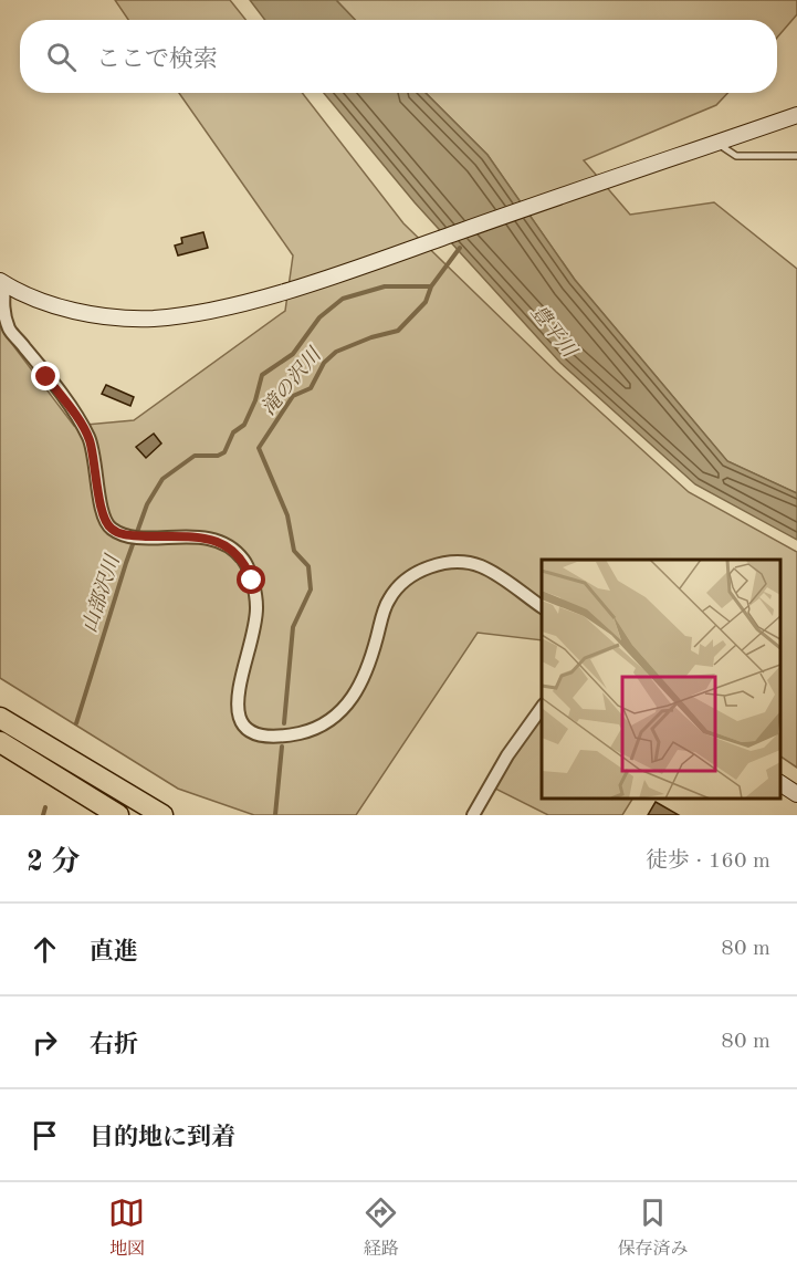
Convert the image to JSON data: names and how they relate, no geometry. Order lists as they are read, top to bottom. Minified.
{"water":["豊平川","滝の沢川","山部沢川"],"page":{"search":"ここで検索","heading":["2 分","徒歩 · 160 m"],"list":[["直進","80 m"],["右折","80 m"],"目的地に到着"],"nav":["地図","経路","保存済み"]}}
